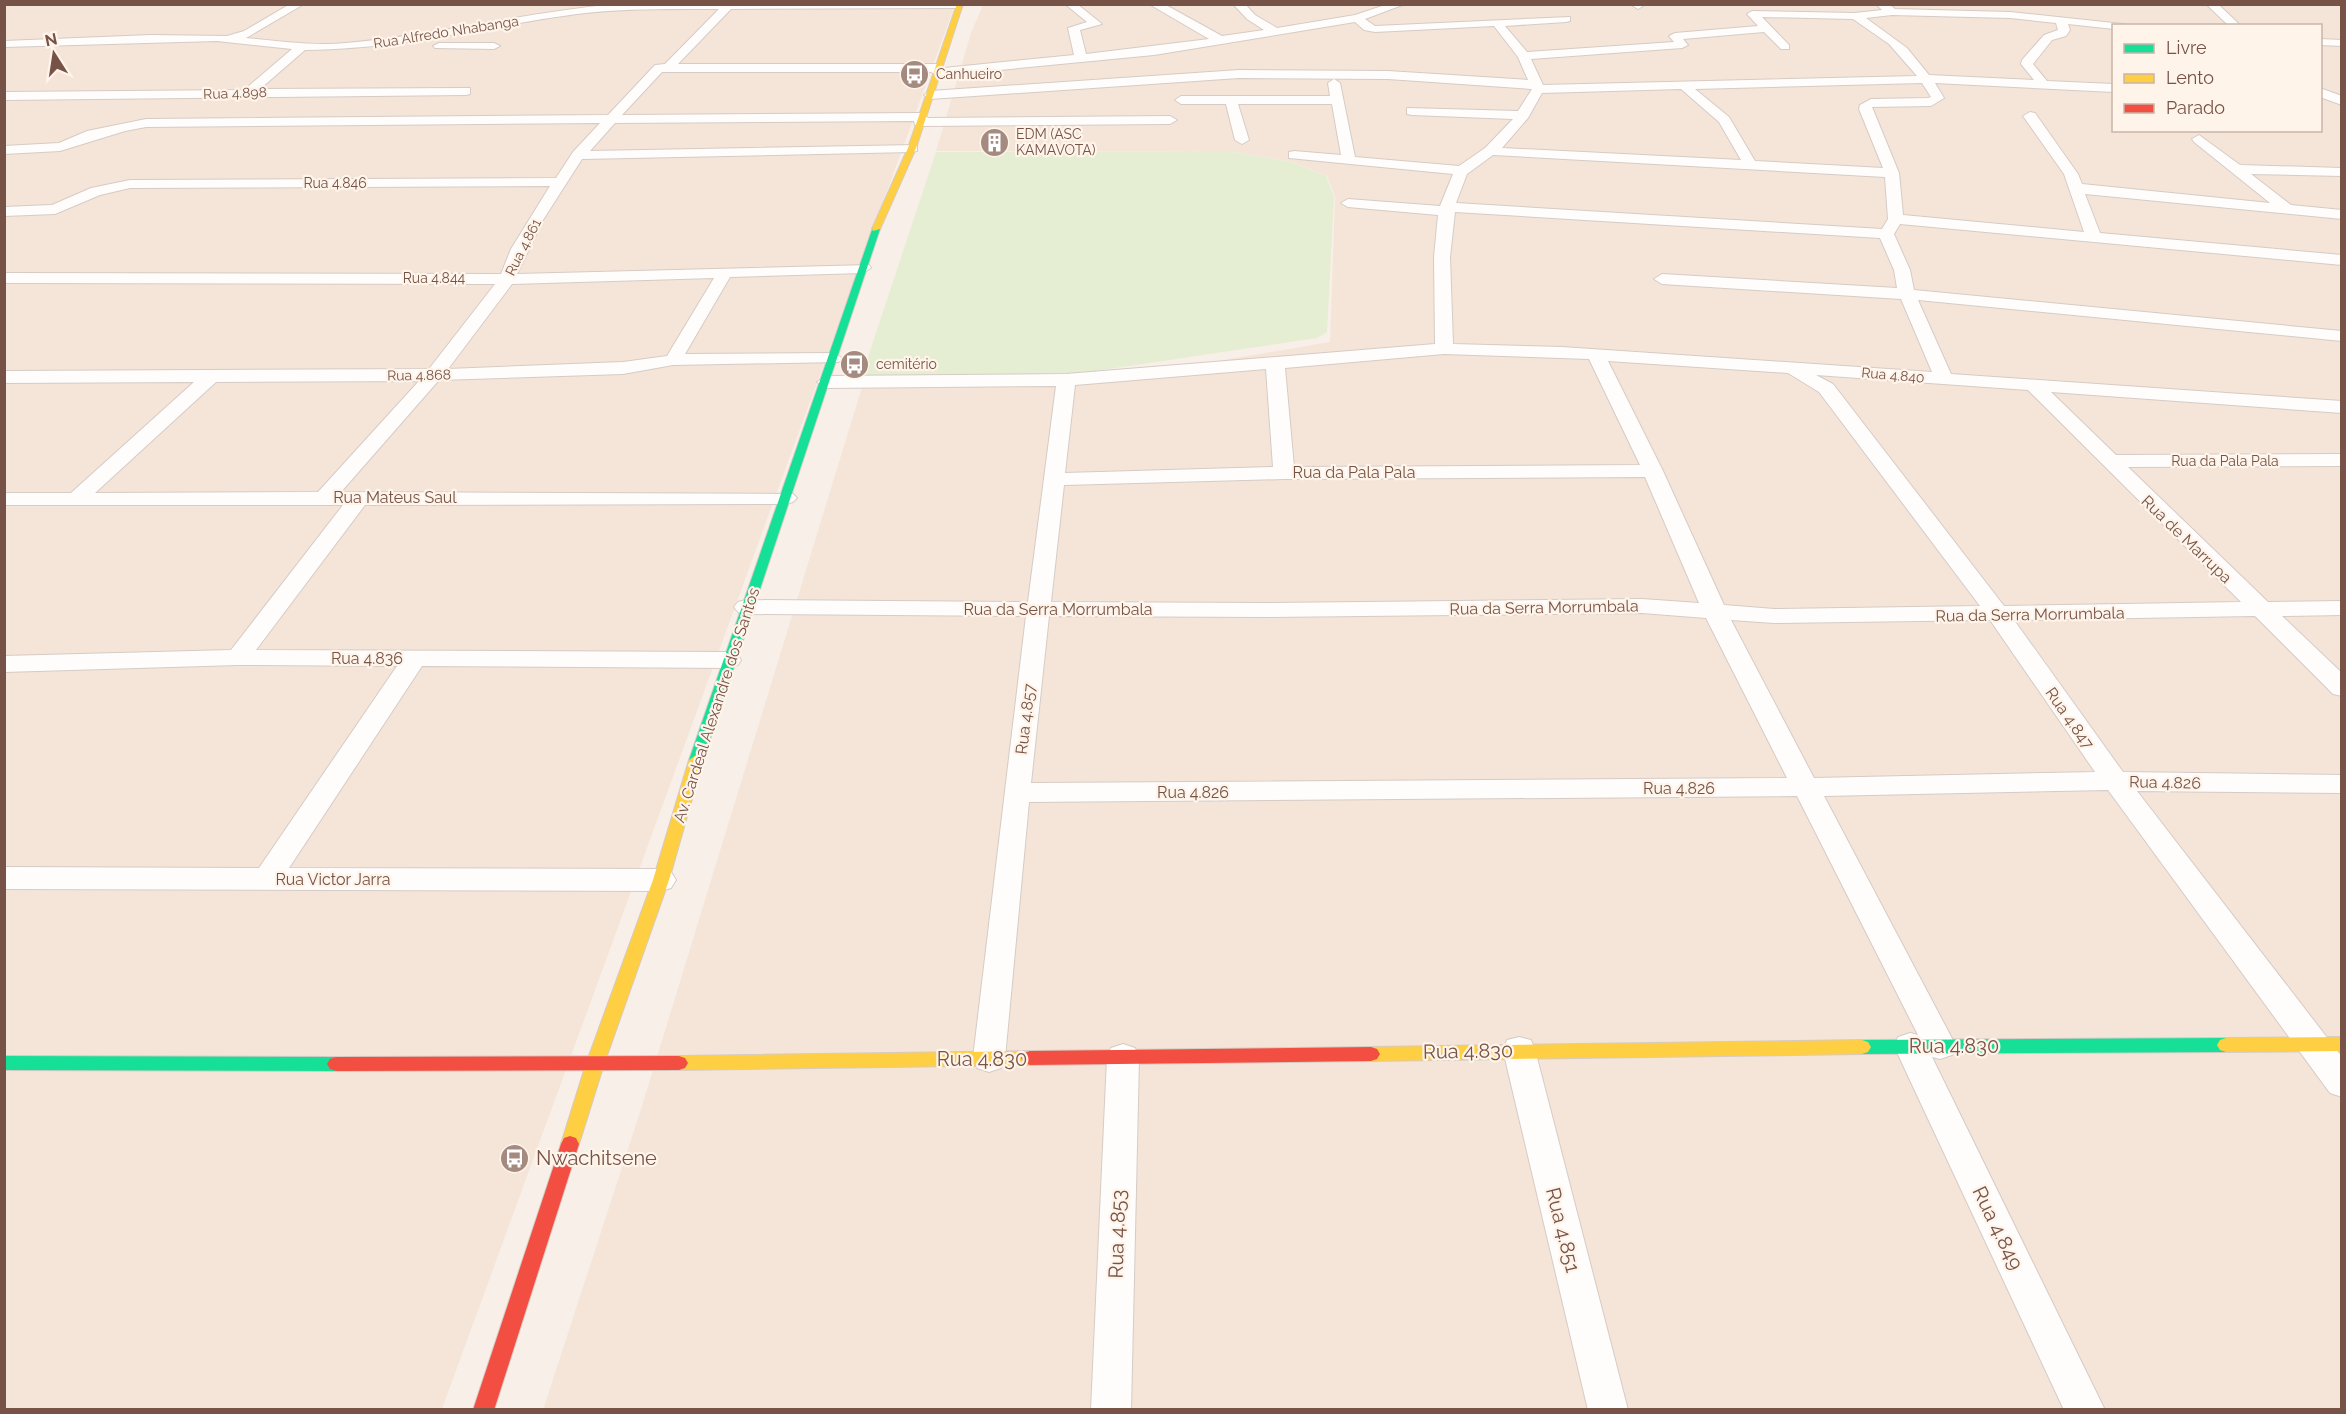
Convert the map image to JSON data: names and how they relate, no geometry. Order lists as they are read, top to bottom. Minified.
{"streets":{"street":["Rua Alfredo Nhabanga","Rua 4.898","Rua 4.846","Rua 4.861","Rua 4.844","Rua 4.868","Rua 4.840","Rua da Pala Pala","Rua Mateus Saul","Rua de Marrupa","Rua da Serra Morrumbala","Rua 4.836","Av. Cardeal Alexandre dos Santos","Rua 4.847","Rua 4.857","Rua 4.826","Rua Victor Jarra","Rua 4.830","Rua 4.849","Rua 4.851","Rua 4.853"]},"crossings":[["Rua Alfredo Nhabanga","Rua 4.861"],["Rua Alfredo Nhabanga","Av. Cardeal Alexandre dos Santos"],["Rua 4.846","Rua 4.861"],["Rua 4.861","Rua 4.844"],["Rua 4.861","Rua 4.868"],["Rua 4.861","Rua Mateus Saul"],["Rua 4.844","Av. Cardeal Alexandre dos Santos"],["Rua 4.868","Av. Cardeal Alexandre dos Santos"],["Rua 4.840","Rua de Marrupa"],["Rua 4.840","Av. Cardeal Alexandre dos Santos"],["Rua 4.840","Rua 4.847"],["Rua 4.840","Rua 4.857"],["Rua 4.840","Rua 4.849"],["Rua da Pala Pala","Rua de Marrupa"],["Rua da Pala Pala","Rua 4.857"],["Rua da Pala Pala","Rua 4.849"],["Rua Mateus Saul","Av. Cardeal Alexandre dos Santos"],["Rua de Marrupa","Rua da Serra Morrumbala"],["Rua da Serra Morrumbala","Av. Cardeal Alexandre dos Santos"],["Rua da Serra Morrumbala","Rua 4.847"],["Rua da Serra Morrumbala","Rua 4.857"],["Rua da Serra Morrumbala","Rua 4.849"],["Rua 4.836","Av. Cardeal Alexandre dos Santos"],["Av. Cardeal Alexandre dos Santos","Rua Victor Jarra"],["Av. Cardeal Alexandre dos Santos","Rua 4.830"],["Rua 4.847","Rua 4.826"],["Rua 4.847","Rua 4.830"],["Rua 4.857","Rua 4.826"],["Rua 4.857","Rua 4.830"],["Rua 4.826","Rua 4.849"],["Rua 4.830","Rua 4.849"],["Rua 4.830","Rua 4.851"],["Rua 4.830","Rua 4.853"]],"places":{"bus stop":["Canhueiro","cemitério","Nwachitsene"],"building":["EDM (ASC KAMAVOTA)"]},"legend":["Livre","Lento","Parado"],"north":"top"}
